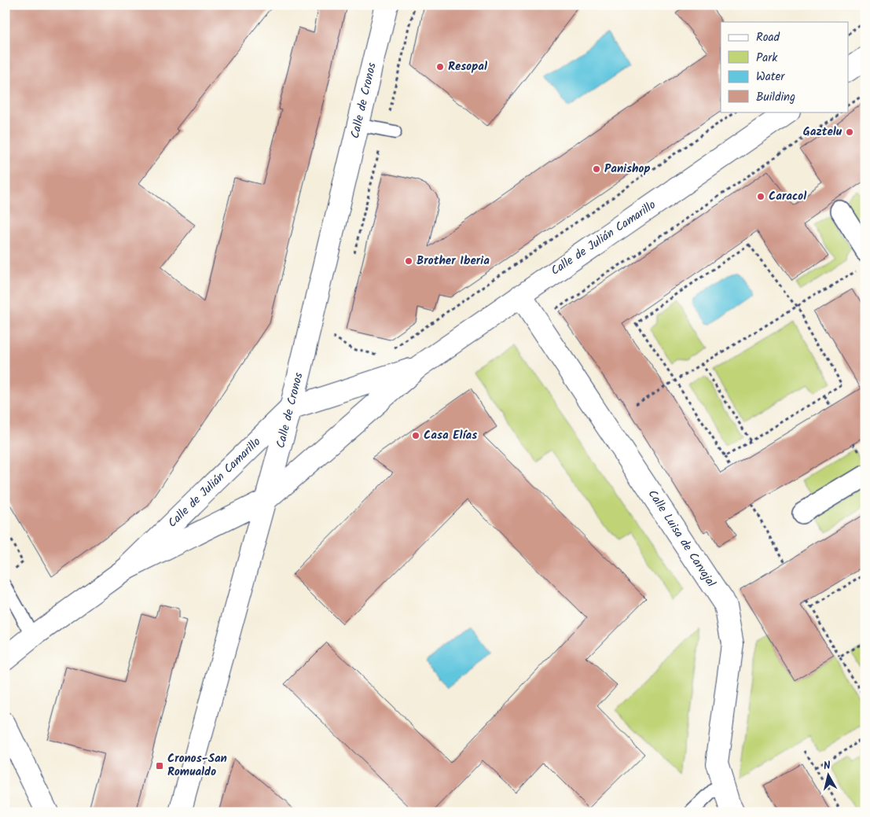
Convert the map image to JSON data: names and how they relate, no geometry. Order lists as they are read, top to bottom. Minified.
{"streets":{"street":["Calle de Cronos","Calle de Julián Camarillo","Calle Luisa de Carvajal"]},"crossings":[["Calle de Cronos","Calle de Julián Camarillo"],["Calle de Julián Camarillo","Calle Luisa de Carvajal"]],"places":{"other":["Resopal","Gaztelu","Panishop","Caracol","Brother Iberia","Casa Elías"],"transit":["Cronos-San Romualdo"]},"legend":["Road","Park","Water","Building"],"north":"top"}
